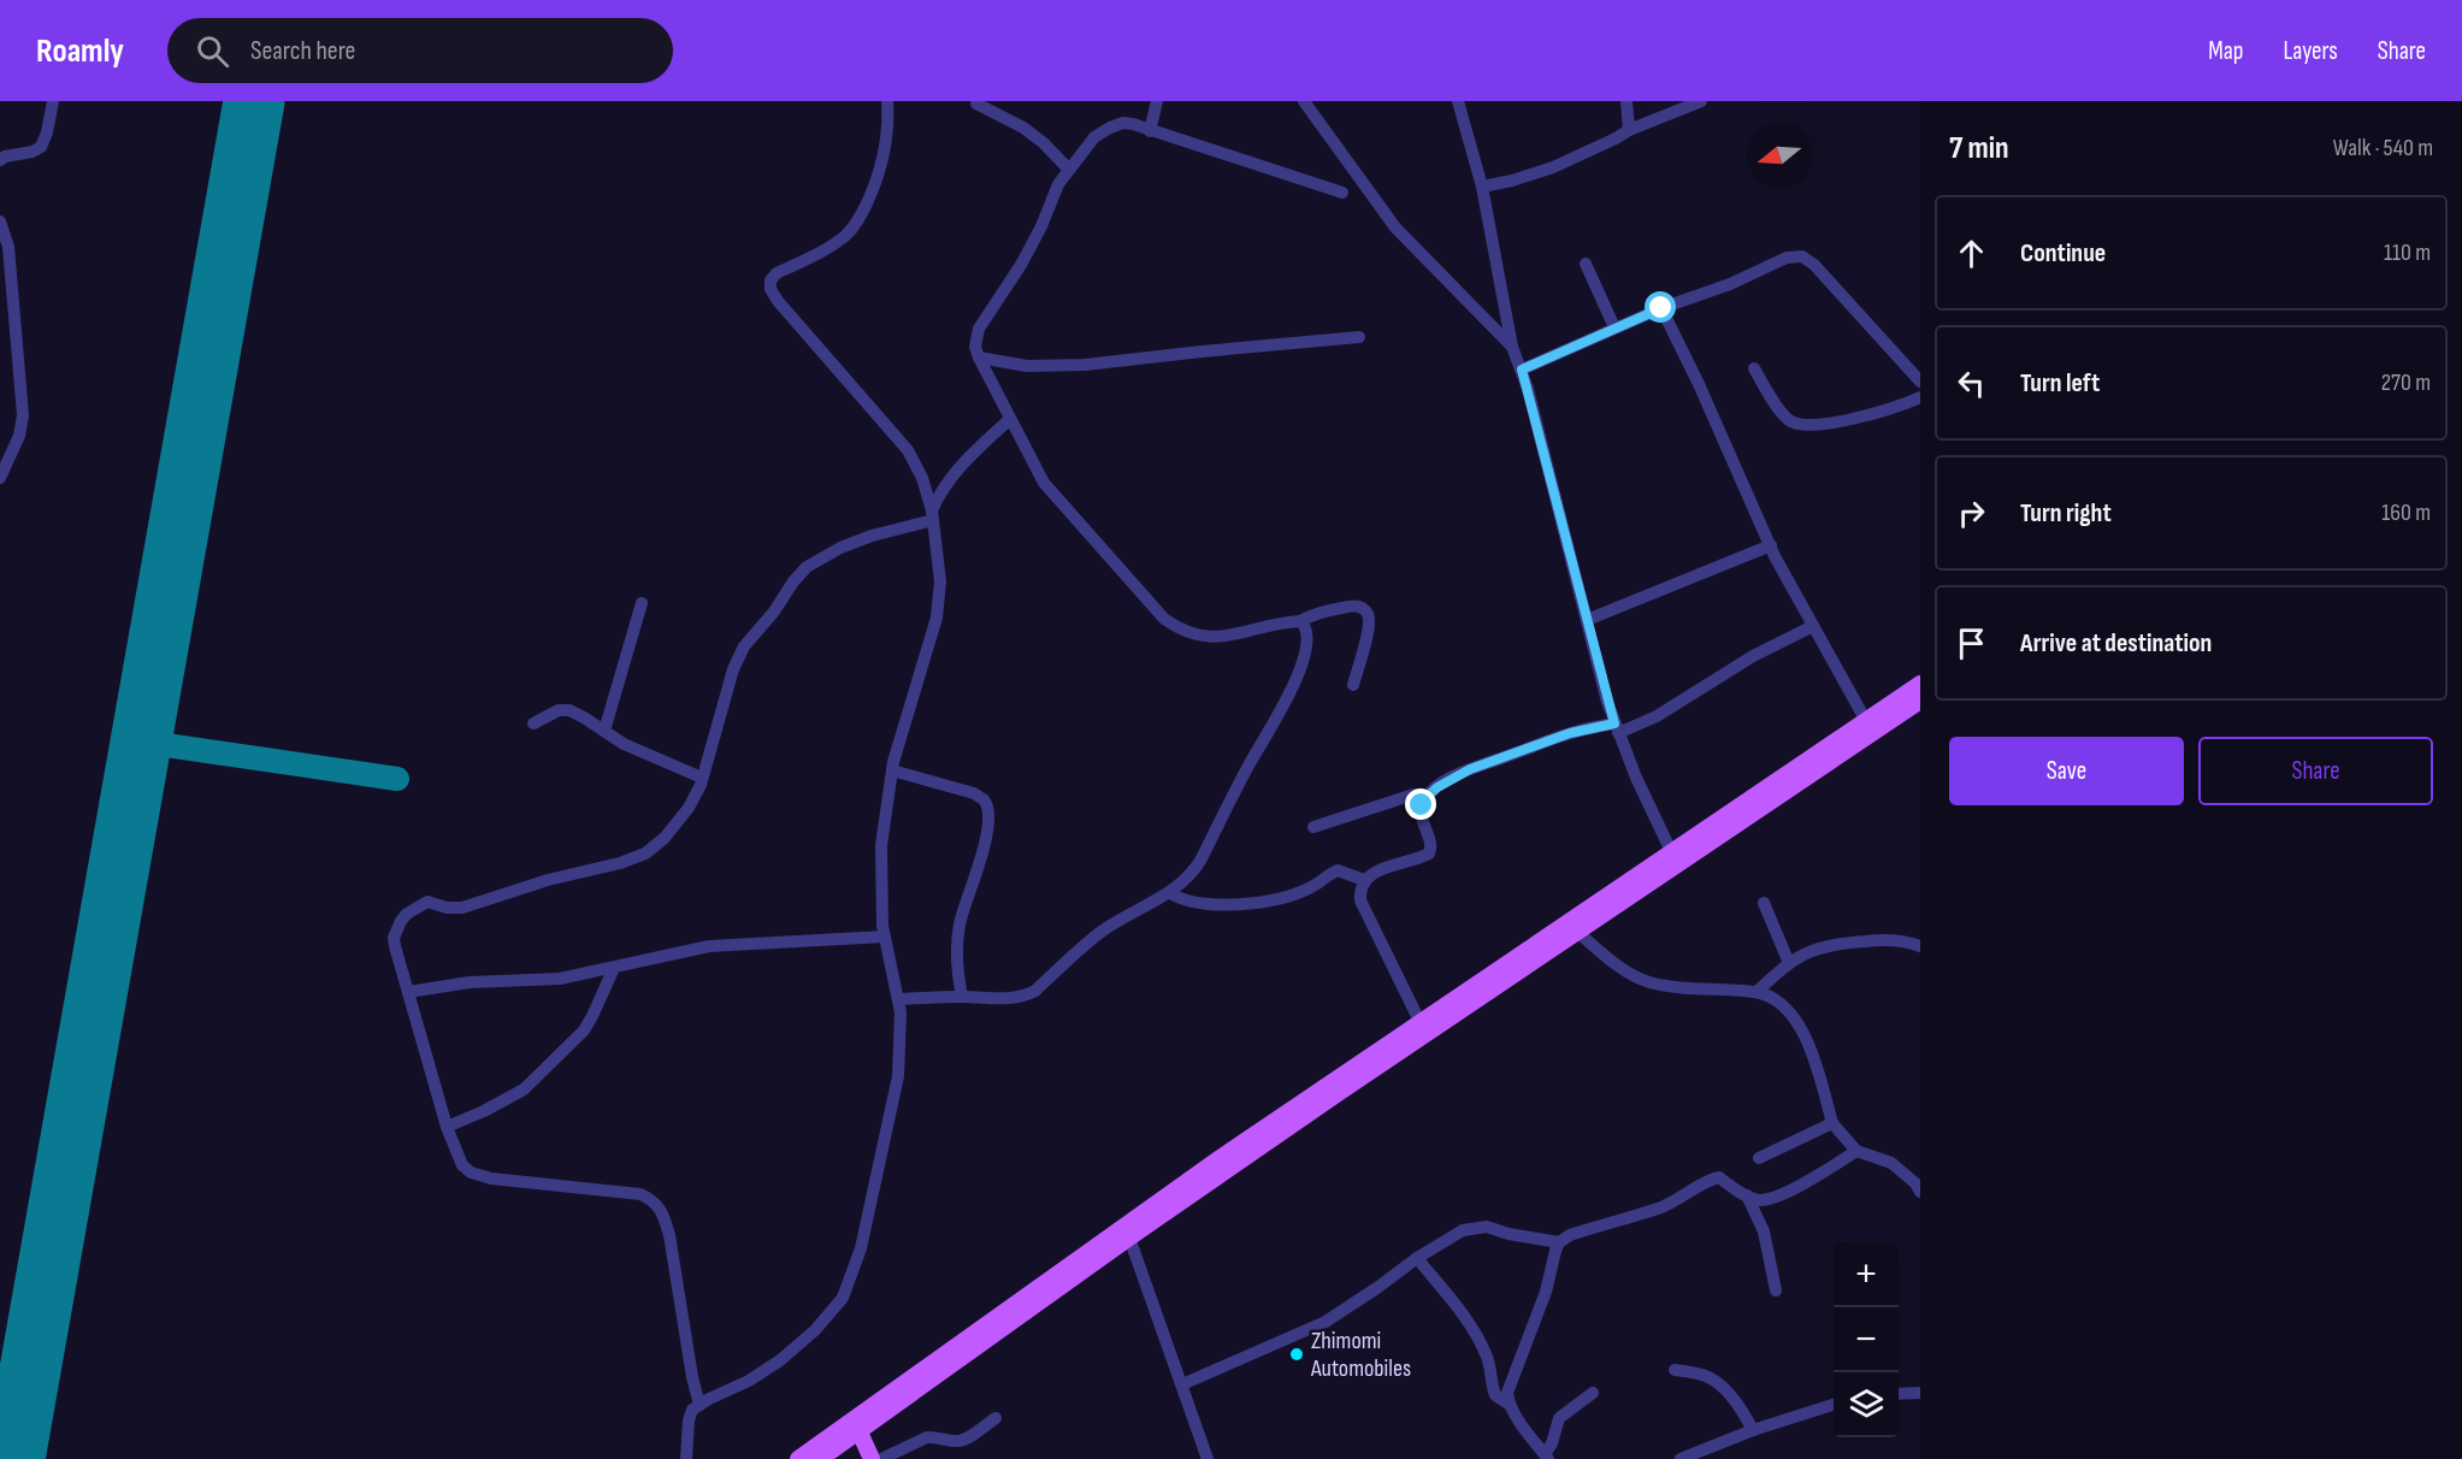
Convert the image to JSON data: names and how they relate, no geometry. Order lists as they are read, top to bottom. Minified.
{"places":["Zhimomi Automobiles"],"north":"left","page":{"header":"Roamly","search":"Search here","nav":["Map","Layers","Share"],"heading":["7 min","Walk · 540 m"],"list":[["Continue","110 m"],["Turn left","270 m"],["Turn right","160 m"],"Arrive at destination"],"buttons":["Save","Share"],"map_buttons":["+","−"]}}
